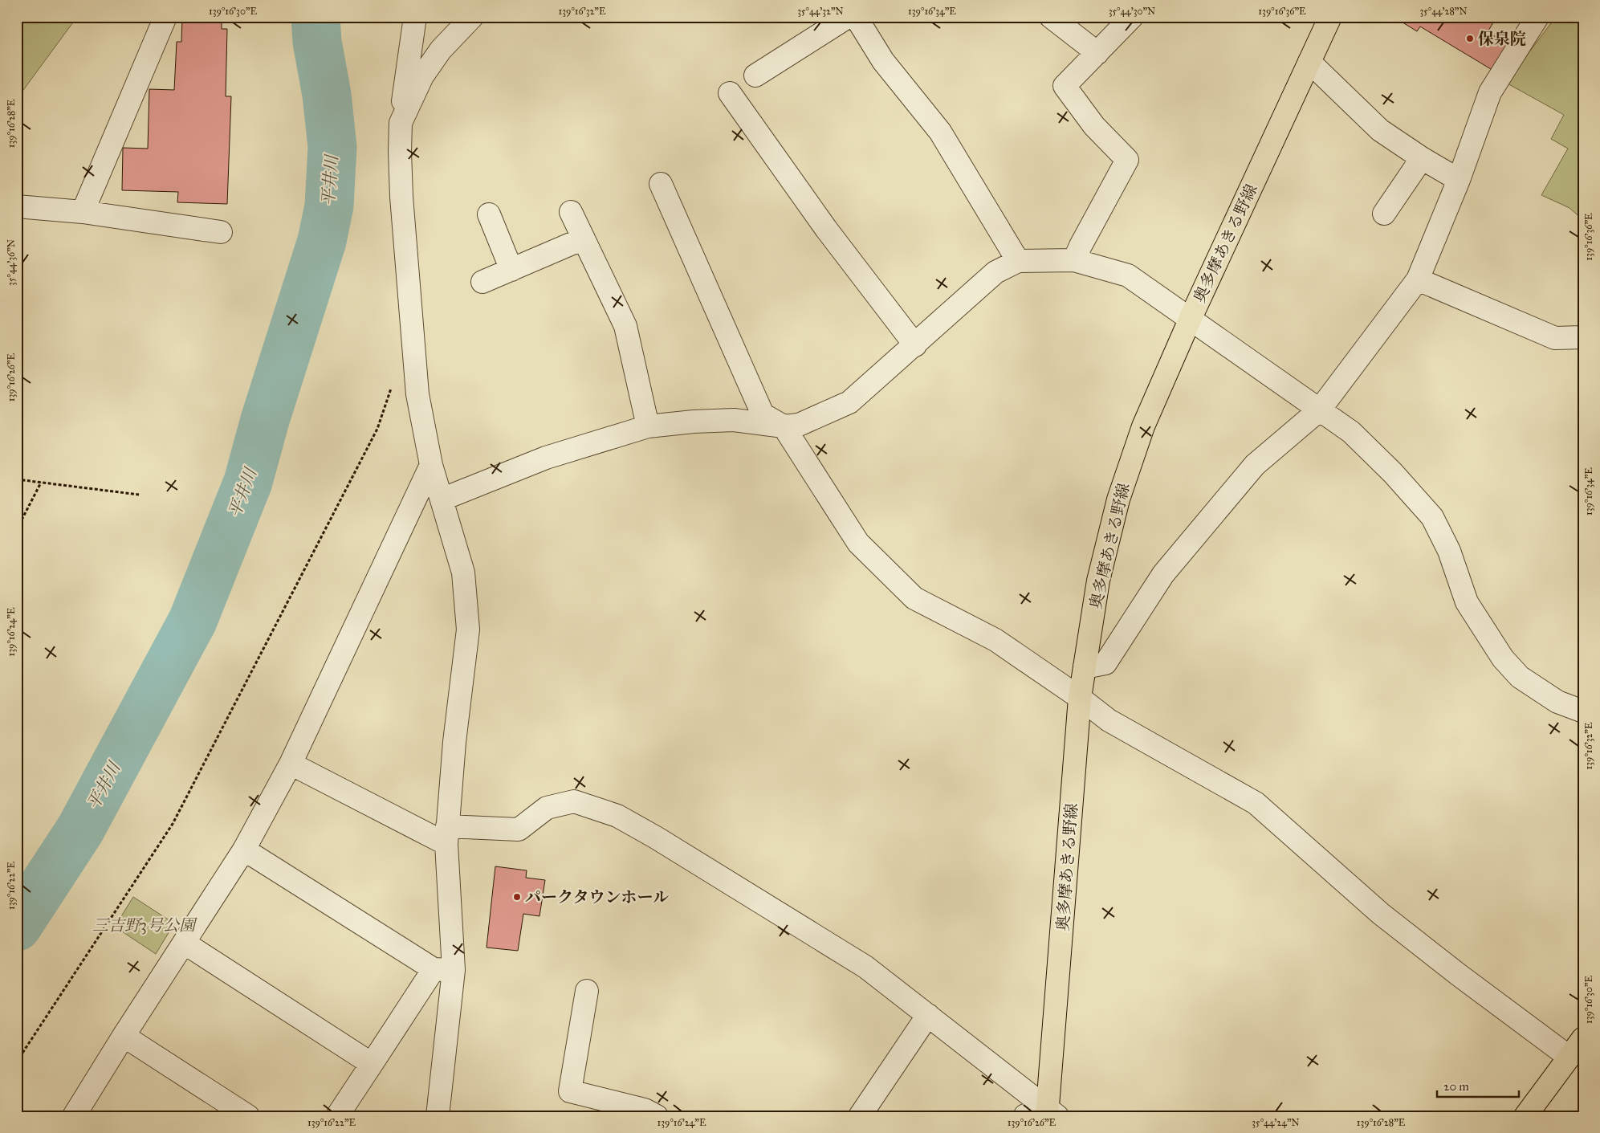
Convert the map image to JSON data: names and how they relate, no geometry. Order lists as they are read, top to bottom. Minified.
{"streets":{"main road":["奥多摩あきる野線"]},"water":["平井川"],"parks":["三吉野3号公園"],"places":["保泉院","パークタウンホール"],"scale_bar":"20 m","coordinates":["139°16'30\"E","139°16'32\"E","35°44'32\"N","139°16'34\"E","35°44'30\"N","139°16'36\"E","35°44'28\"N","139°16'28\"E","35°44'36\"N","139°16'26\"E","139°16'24\"E","139°16'22\"E","35°44'24\"N"]}
